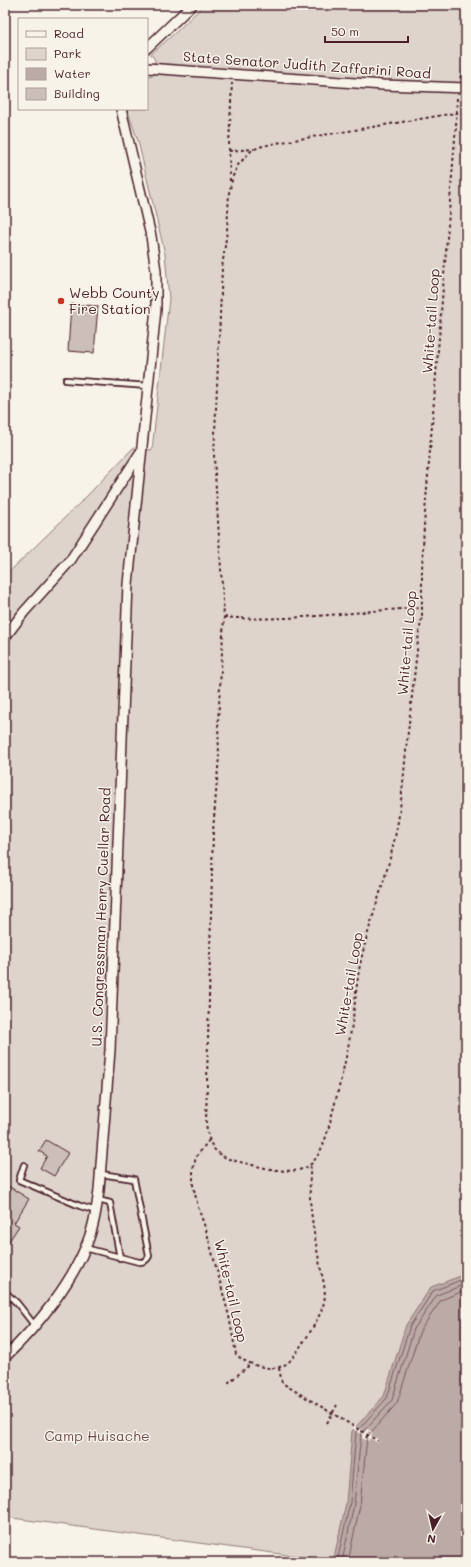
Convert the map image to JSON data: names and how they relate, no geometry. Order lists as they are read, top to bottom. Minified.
{"streets":{"street":["State Senator Judith Zaffarini Road","U.S. Congressman Henry Cuellar Road"],"path":["White-tail Loop"]},"parks":["Camp Huisache"],"places":["Webb County Fire Station"],"legend":["Road","Park","Water","Building"],"scale_bar":"50 m","north":"bottom"}
